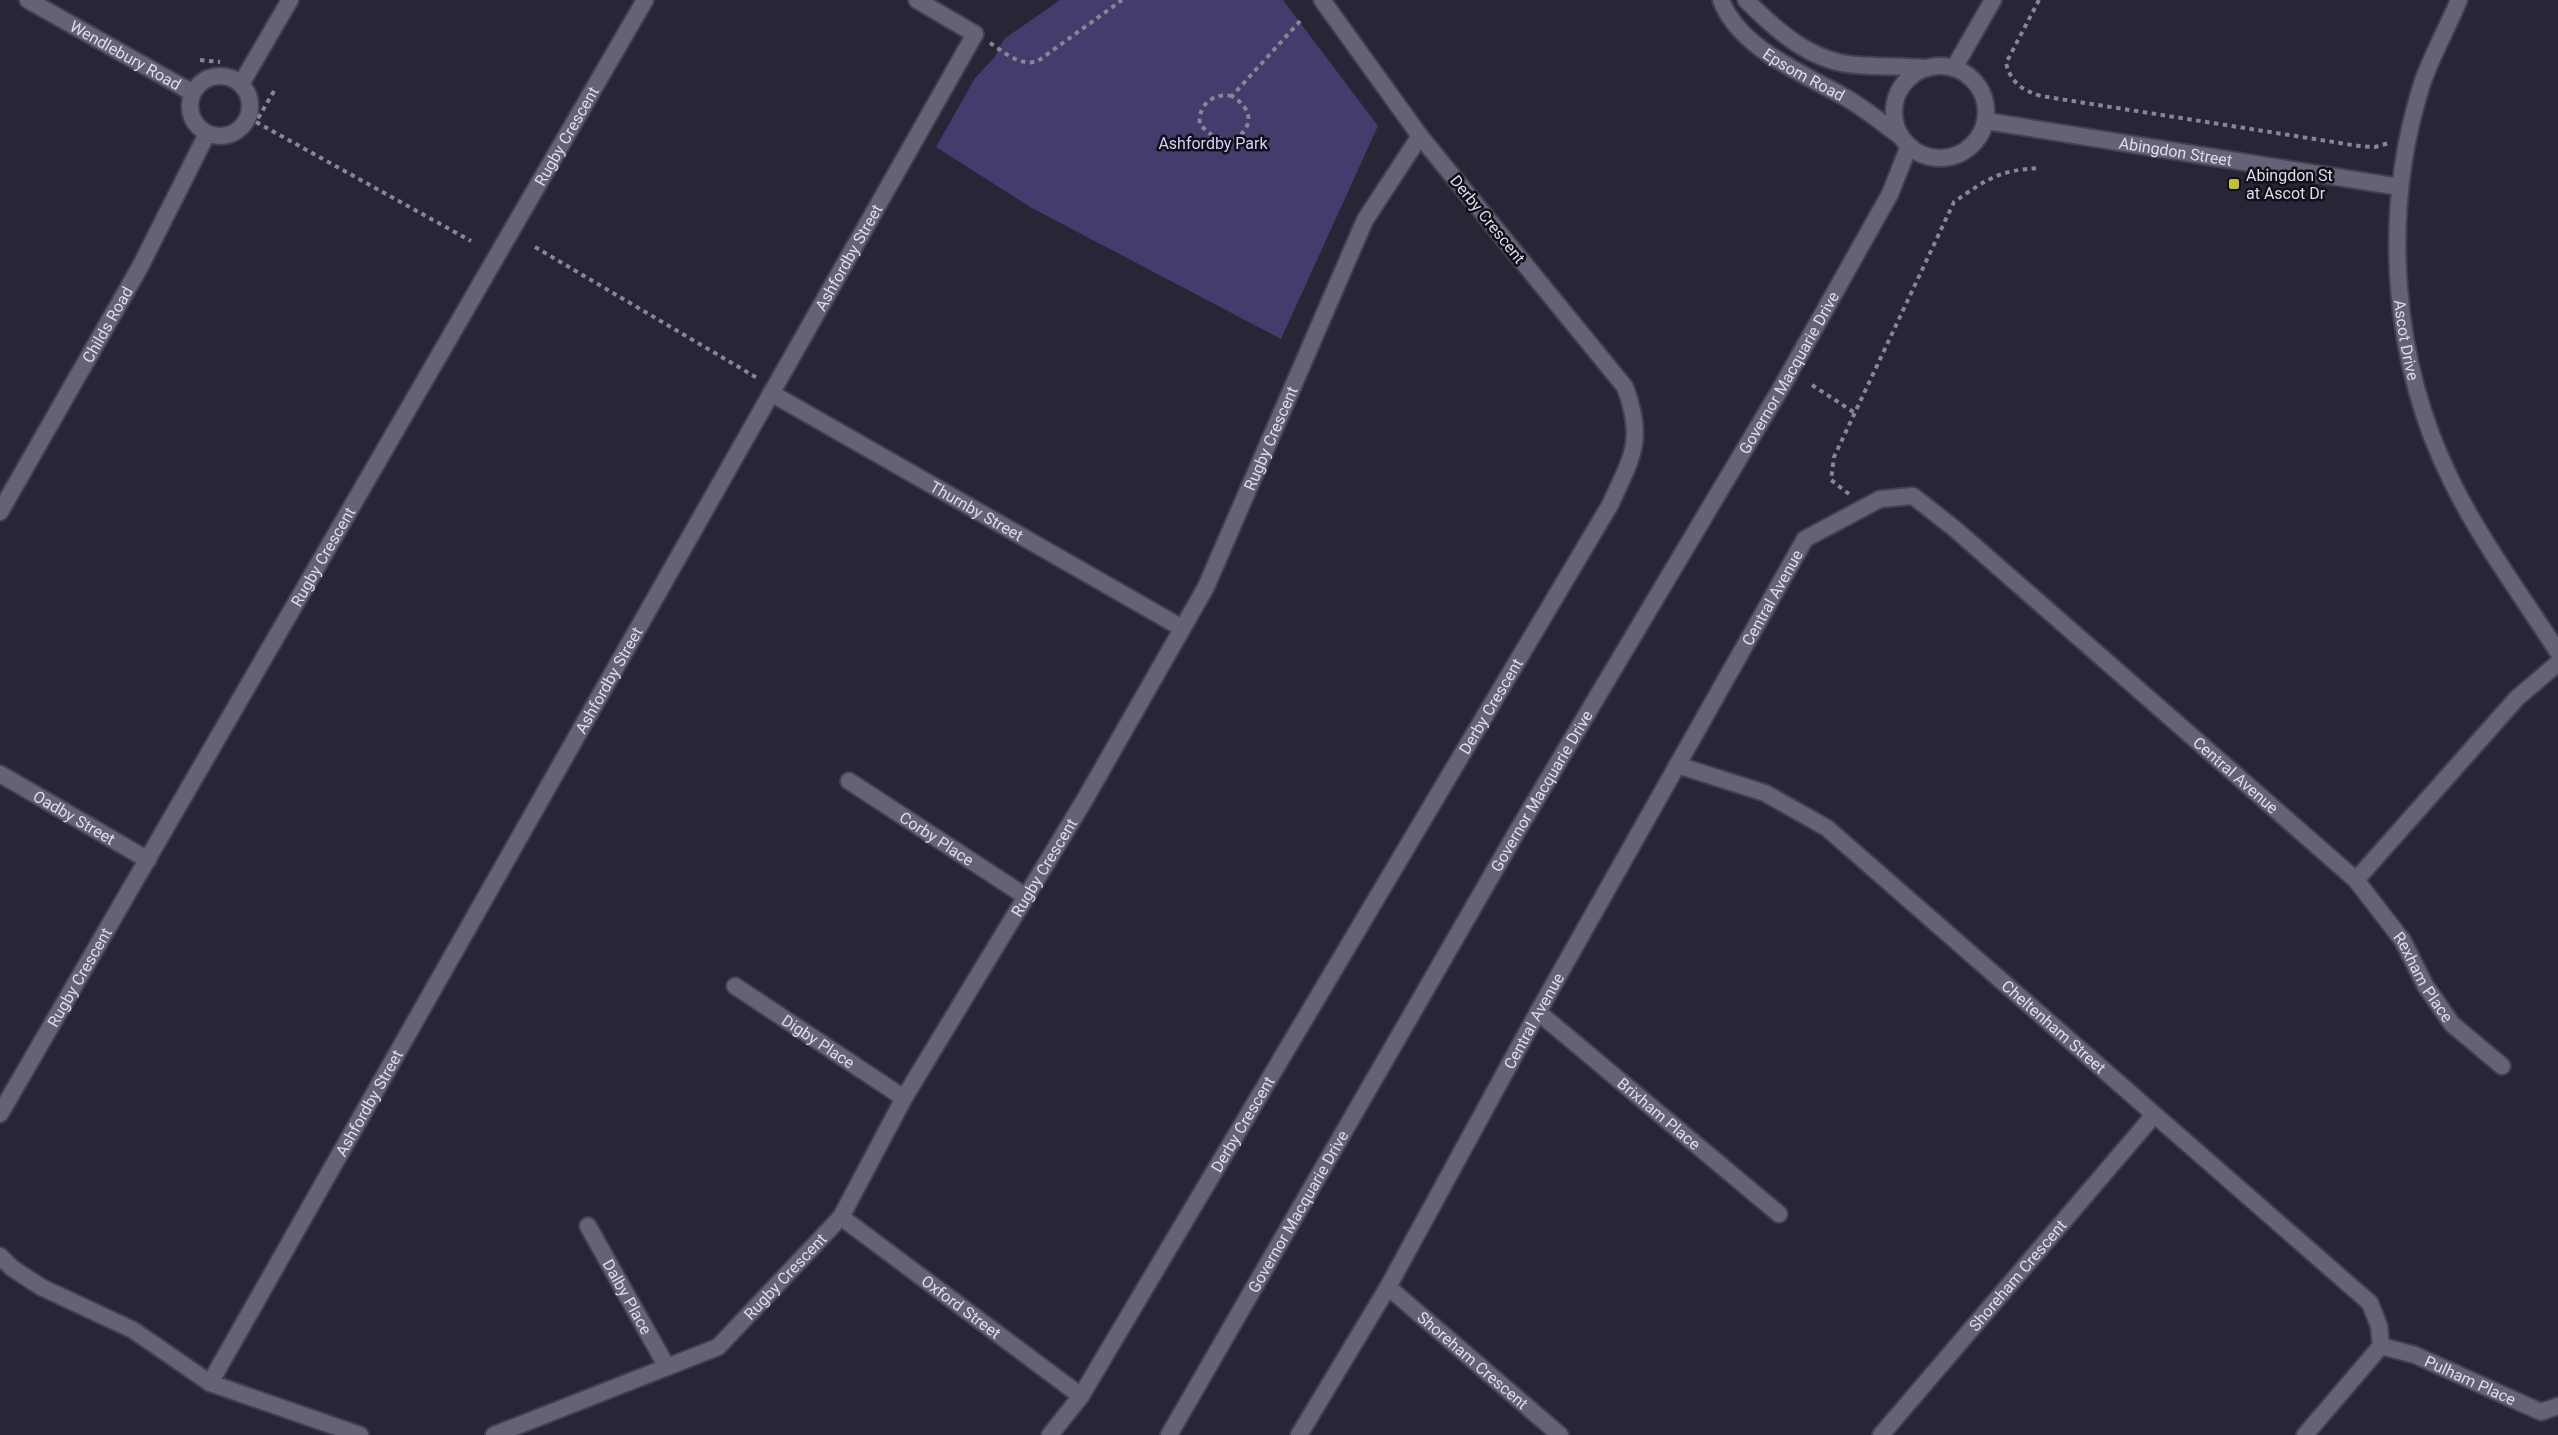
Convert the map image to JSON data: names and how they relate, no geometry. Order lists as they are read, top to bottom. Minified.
{"streets":{"street":["Wendlebury Road","Epsom Road","Rugby Crescent","Abingdon Street","Derby Crescent","Ashfordby Street","Childs Road","Ascot Drive","Governor Macquarie Drive","Thurnby Street","Central Avenue","Oadby Street","Corby Place","Rexham Place","Cheltenham Street","Digby Place","Brixham Place","Shoreham Crescent","Dalby Place","Oxford Street","Pulham Place"]},"crossings":[["Wendlebury Road","Childs Road"],["Epsom Road","Abingdon Street"],["Epsom Road","Governor Macquarie Drive"],["Rugby Crescent","Derby Crescent"],["Rugby Crescent","Thurnby Street"],["Rugby Crescent","Oadby Street"],["Rugby Crescent","Corby Place"],["Rugby Crescent","Digby Place"],["Rugby Crescent","Dalby Place"],["Rugby Crescent","Oxford Street"],["Abingdon Street","Ascot Drive"],["Abingdon Street","Governor Macquarie Drive"],["Derby Crescent","Oxford Street"],["Ashfordby Street","Thurnby Street"],["Central Avenue","Rexham Place"],["Central Avenue","Cheltenham Street"],["Central Avenue","Brixham Place"],["Central Avenue","Shoreham Crescent"],["Cheltenham Street","Shoreham Crescent"],["Cheltenham Street","Pulham Place"]],"parks":["Ashfordby Park"],"places":{"transit":["Abingdon St at Ascot Dr"]}}
